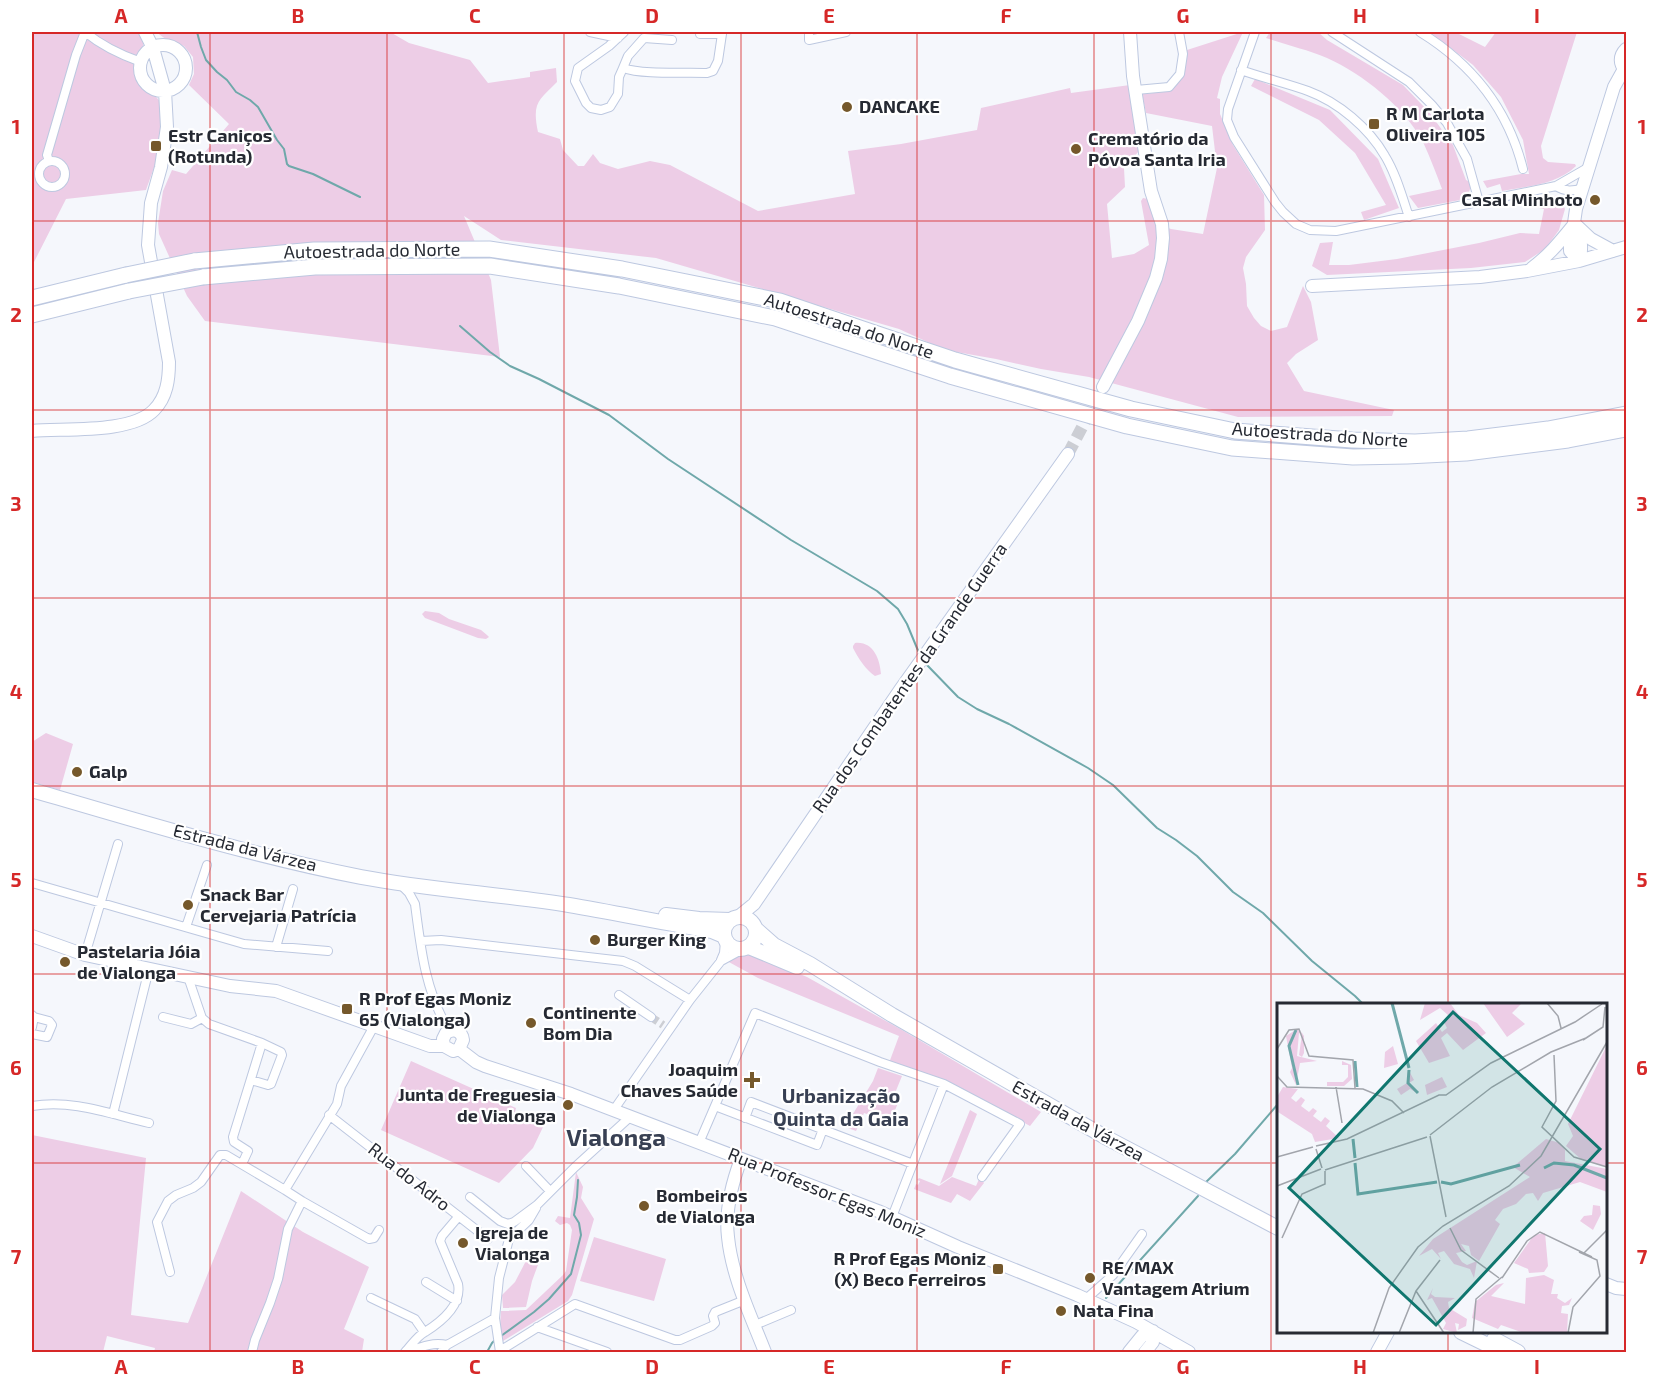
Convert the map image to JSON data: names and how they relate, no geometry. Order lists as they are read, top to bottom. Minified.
{"streets":{"highway":["Autoestrada do Norte"],"main road":["Estrada da Várzea"],"street":["Rua dos Combatentes da Grande Guerra","Rua do Adro","Rua Professor Egas Moniz"]},"crossings":[["Rua dos Combatentes da Grande Guerra","Estrada da Várzea"]],"districts":["Urbanização Quinta da Gaia","Vialonga"],"places":{"other":["DANCAKE","Crematório da Póvoa Santa Iria","Casal Minhoto","Galp","Snack Bar Cervejaria Patrícia","Burger King","Pastelaria Jóia de Vialonga","Continente Bom Dia","Junta de Freguesia de Vialonga","Bombeiros de Vialonga","Igreja de Vialonga","RE/MAX Vantagem Atrium","Nata Fina"],"transit":["R M Carlota Oliveira 105","Estr Caniços (Rotunda)","R Prof Egas Moniz 65 (Vialonga)","R Prof Egas Moniz (X) Beco Ferreiros"],"health":["Joaquim Chaves Saúde"]},"grid":{"columns":["A","B","C","D","E","F","G","H","I"],"rows":["1","2","3","4","5","6","7"]}}
